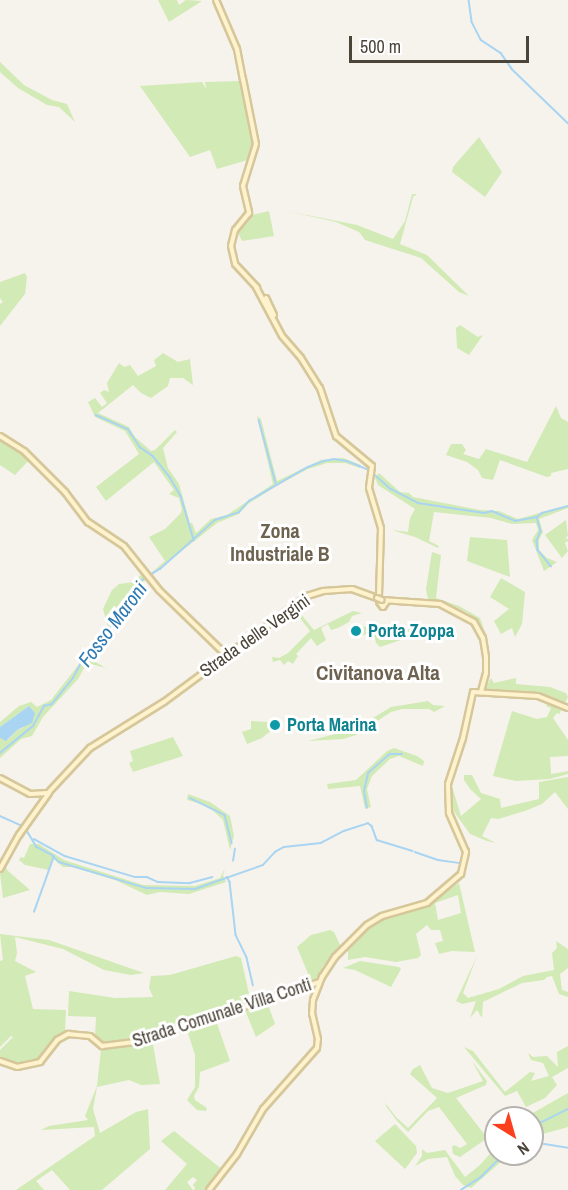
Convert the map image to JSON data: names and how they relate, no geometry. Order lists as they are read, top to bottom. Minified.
{"streets":{"street":["Strada delle Vergini","Strada Comunale Villa Conti"]},"districts":["Zona Industriale B","Civitanova Alta"],"water":["Fosso Maroni"],"places":["Porta Zoppa","Porta Marina"],"scale_bar":"500 m","north":"bottom right"}
